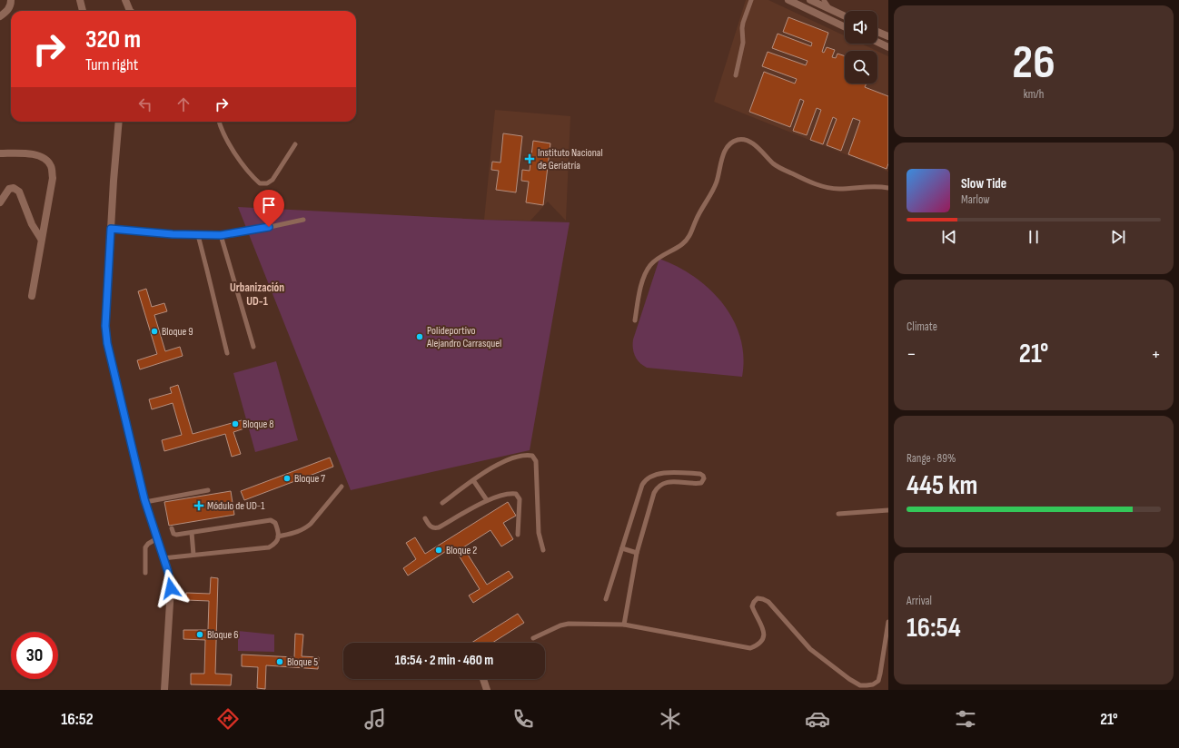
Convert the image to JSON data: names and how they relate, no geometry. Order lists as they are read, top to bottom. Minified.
{"districts":["Urbanización UD-1"],"places":{"health":["Instituto Nacional de Geriatría","Módulo de UD-1"],"other":["Bloque 9","Polideportivo Alejandro Carrasquel","Bloque 8","Bloque 7","Bloque 2","Bloque 6","Bloque 5"]},"page":{"tile":[["26","km/h"],"Climate",["Range · 89%","445 km"],["Arrival","16:54"]],"turn":["320 m","Turn right"],"song":["Slow Tide","Marlow"],"heat":["−","21°","+"],"limit":"30","trip":"16:54 · 2 min · 460 m","tabs":["16:52","21°"]}}
